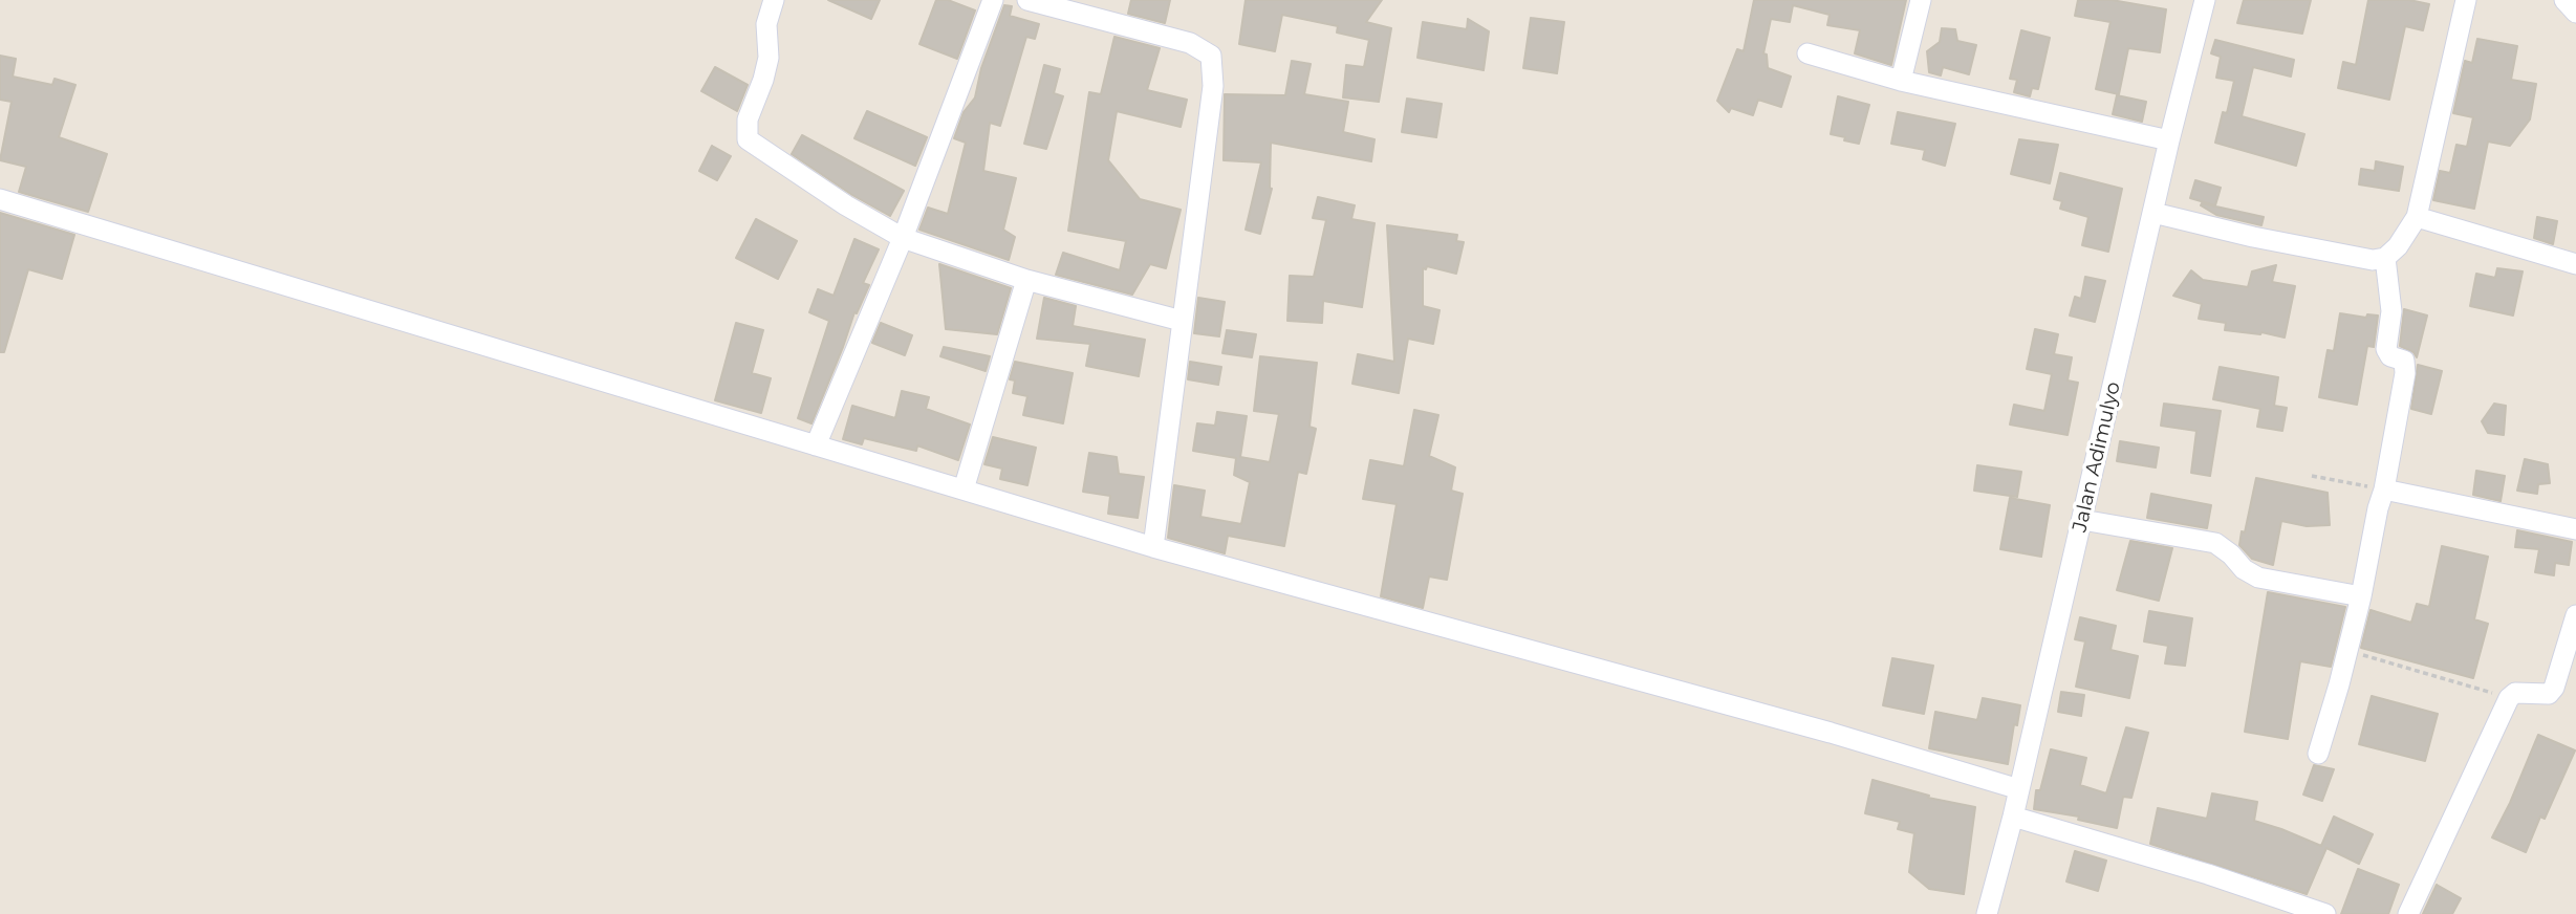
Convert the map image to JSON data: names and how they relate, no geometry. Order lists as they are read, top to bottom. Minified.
{"streets":{"street":["Jalan Adimulyo"]}}
